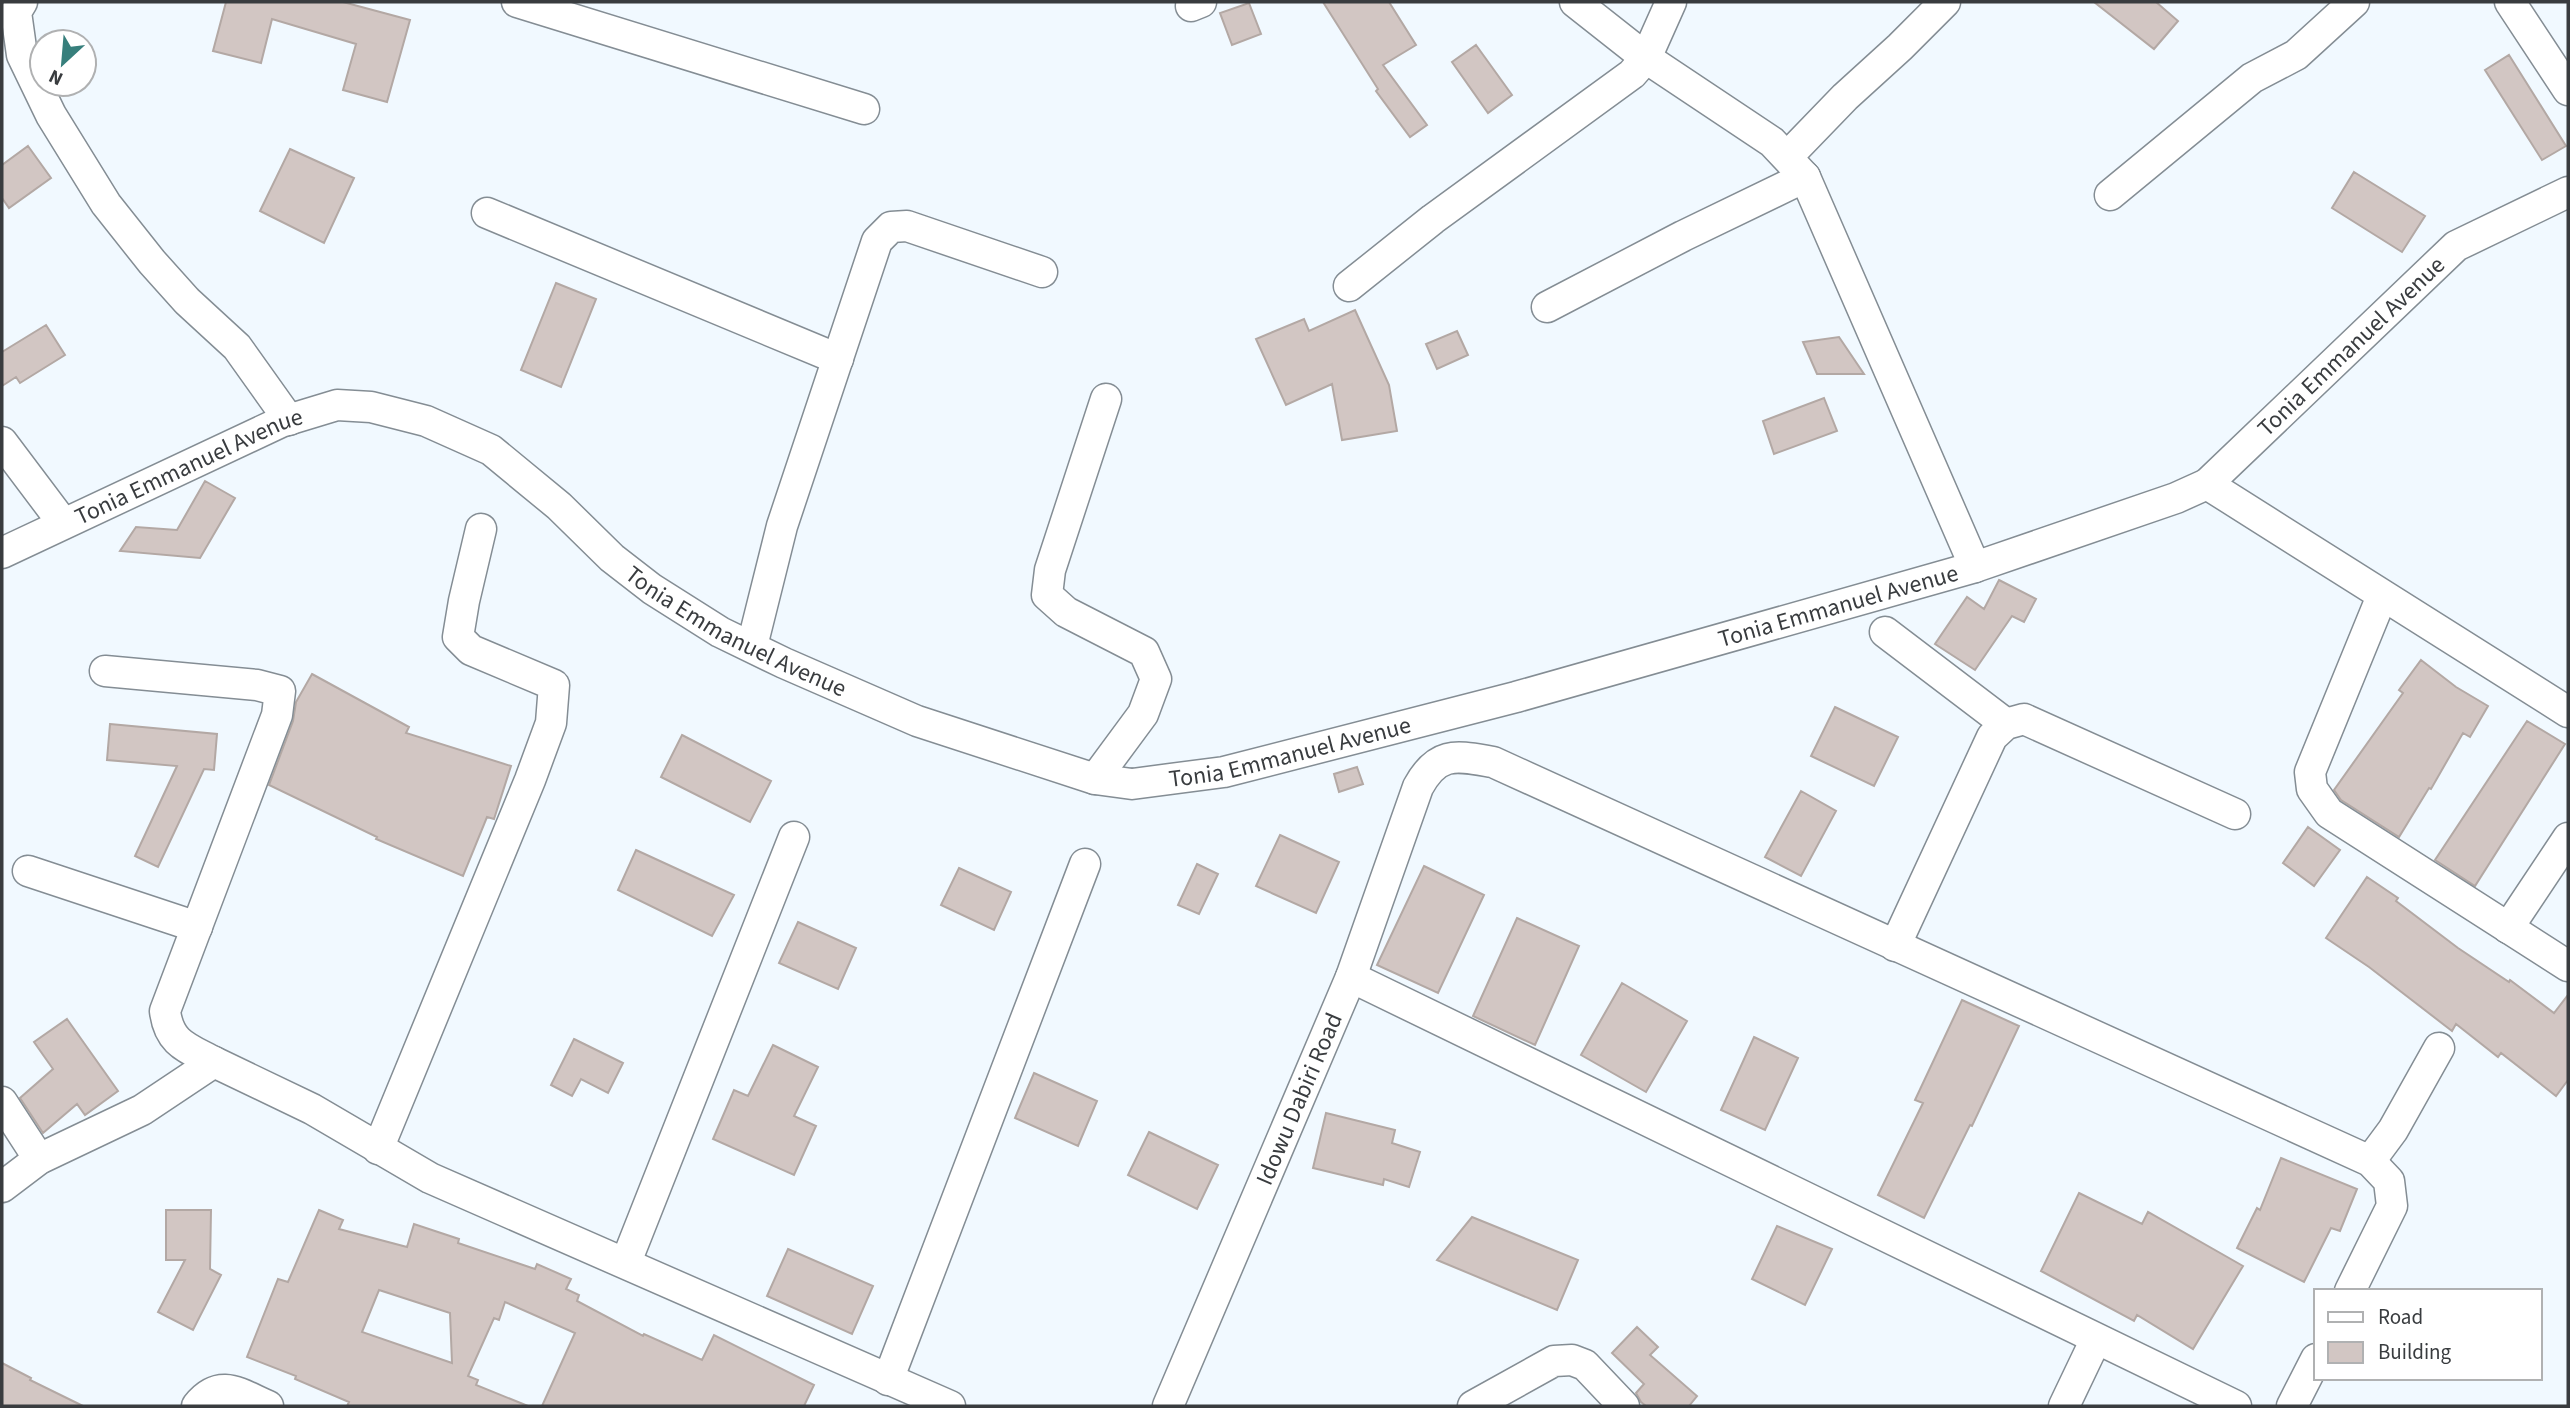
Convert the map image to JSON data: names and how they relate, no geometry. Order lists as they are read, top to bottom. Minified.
{"streets":{"street":["Tonia Emmanuel Avenue","Idowu Dabiri Road"]},"legend":["Road","Building"],"north":"bottom left"}
